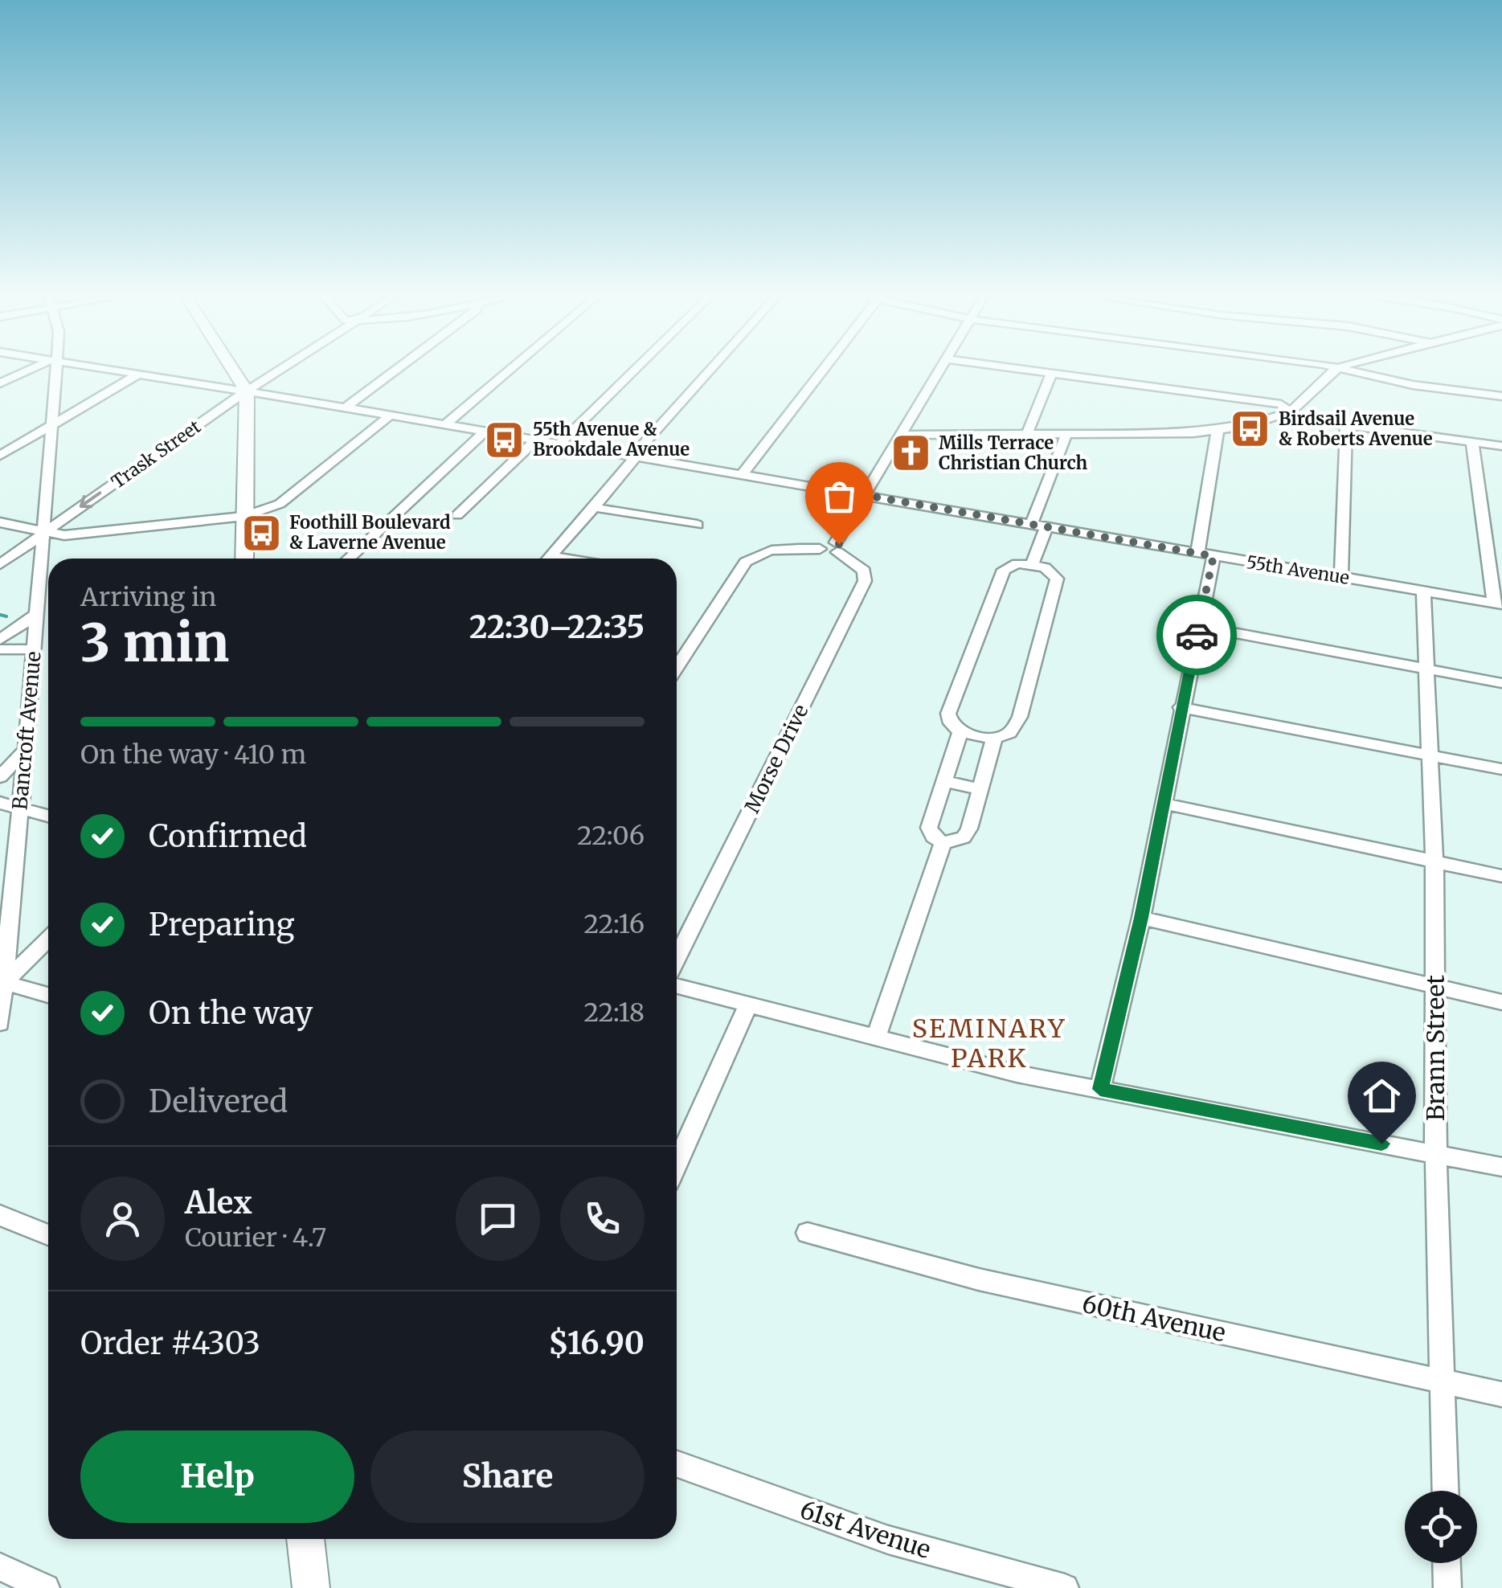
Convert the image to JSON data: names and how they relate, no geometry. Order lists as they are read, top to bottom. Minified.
{"streets":{"street":["Trask Street","55th Avenue","Bancroft Avenue","Morse Drive","Brann Street","60th Avenue","61st Avenue"]},"crossings":[["Trask Street","55th Avenue"],["Trask Street","Bancroft Avenue"],["55th Avenue","Brann Street"],["Brann Street","60th Avenue"]],"districts":["SEMINARY PARK"],"places":{"bus stop":["Birdsail Avenue & Roberts Avenue","55th Avenue & Brookdale Avenue","Foothill Boulevard & Laverne Avenue"],"church":["Mills Terrace Christian Church"]},"page":{"heading":["3 min","Arriving in","22:30–22:35"],"panel":["Alex","Courier · 4.7","Order #4303","$16.90"],"bar":"On the way · 410 m","list":[["Confirmed","22:06"],["Preparing","22:16"],["On the way","22:18"],"Delivered"],"buttons":["Help","Share"]}}
